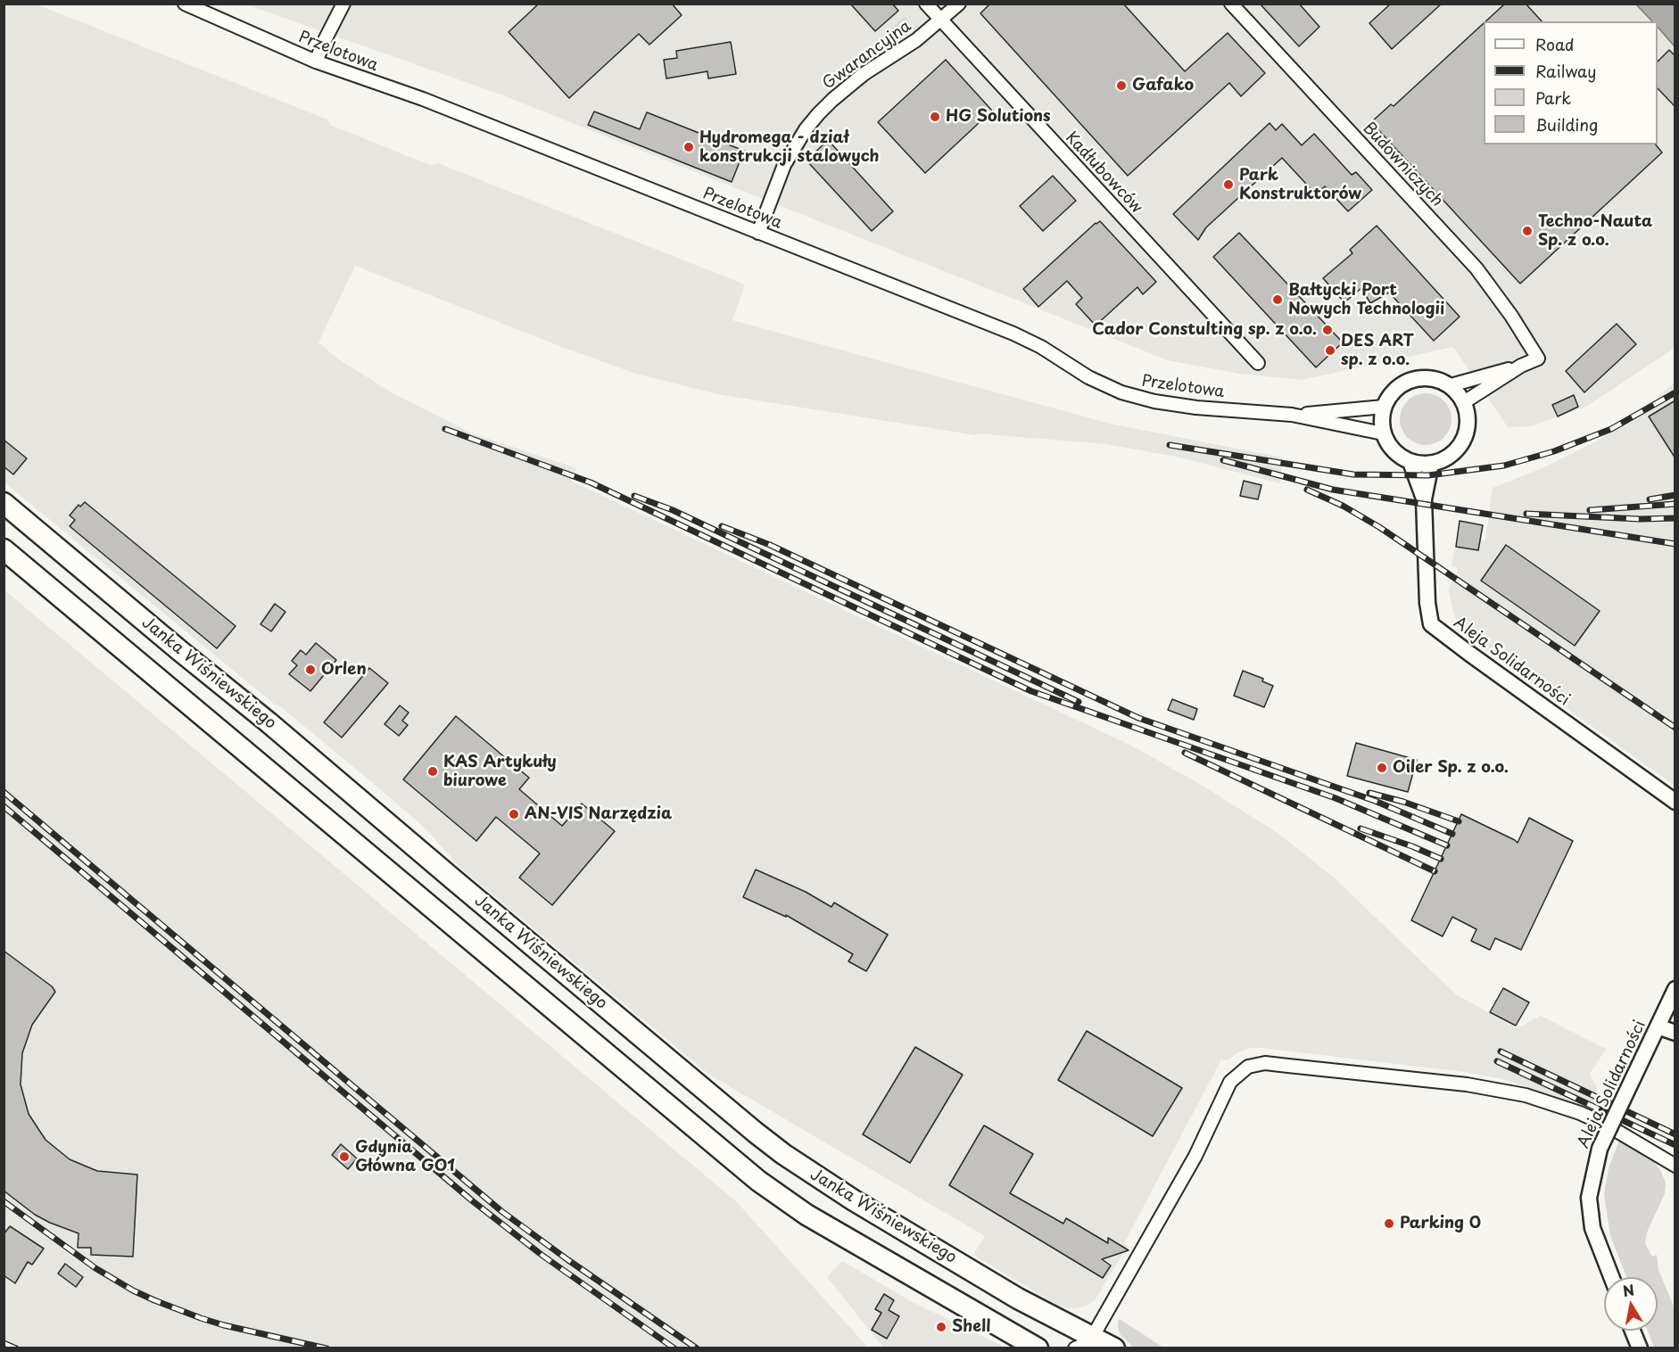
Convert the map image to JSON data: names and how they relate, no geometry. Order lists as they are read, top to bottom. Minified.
{"streets":{"highway":["Janka Wiśniewskiego"],"street":["Przelotowa","Gwarancyjna","Budowniczych","Kadłubowców","Aleja Solidarności"]},"crossings":[["Przelotowa","Gwarancyjna"],["Gwarancyjna","Kadłubowców"]],"places":["Gafako","HG Solutions","Hydromega - dział konstrukcji stalowych","Park Konstruktorów","Techno-Nauta Sp. z o.o.","Bałtycki Port Nowych Technologii","Cador Constulting sp. z o.o.","DES ART sp. z o.o.","Orlen","Oiler Sp. z o.o.","KAS Artykuły biurowe","AN-VIS Narzędzia","Gdynia Główna GO1","Parking 0","Shell"],"legend":["Road","Railway","Park","Building"],"north":"top"}
